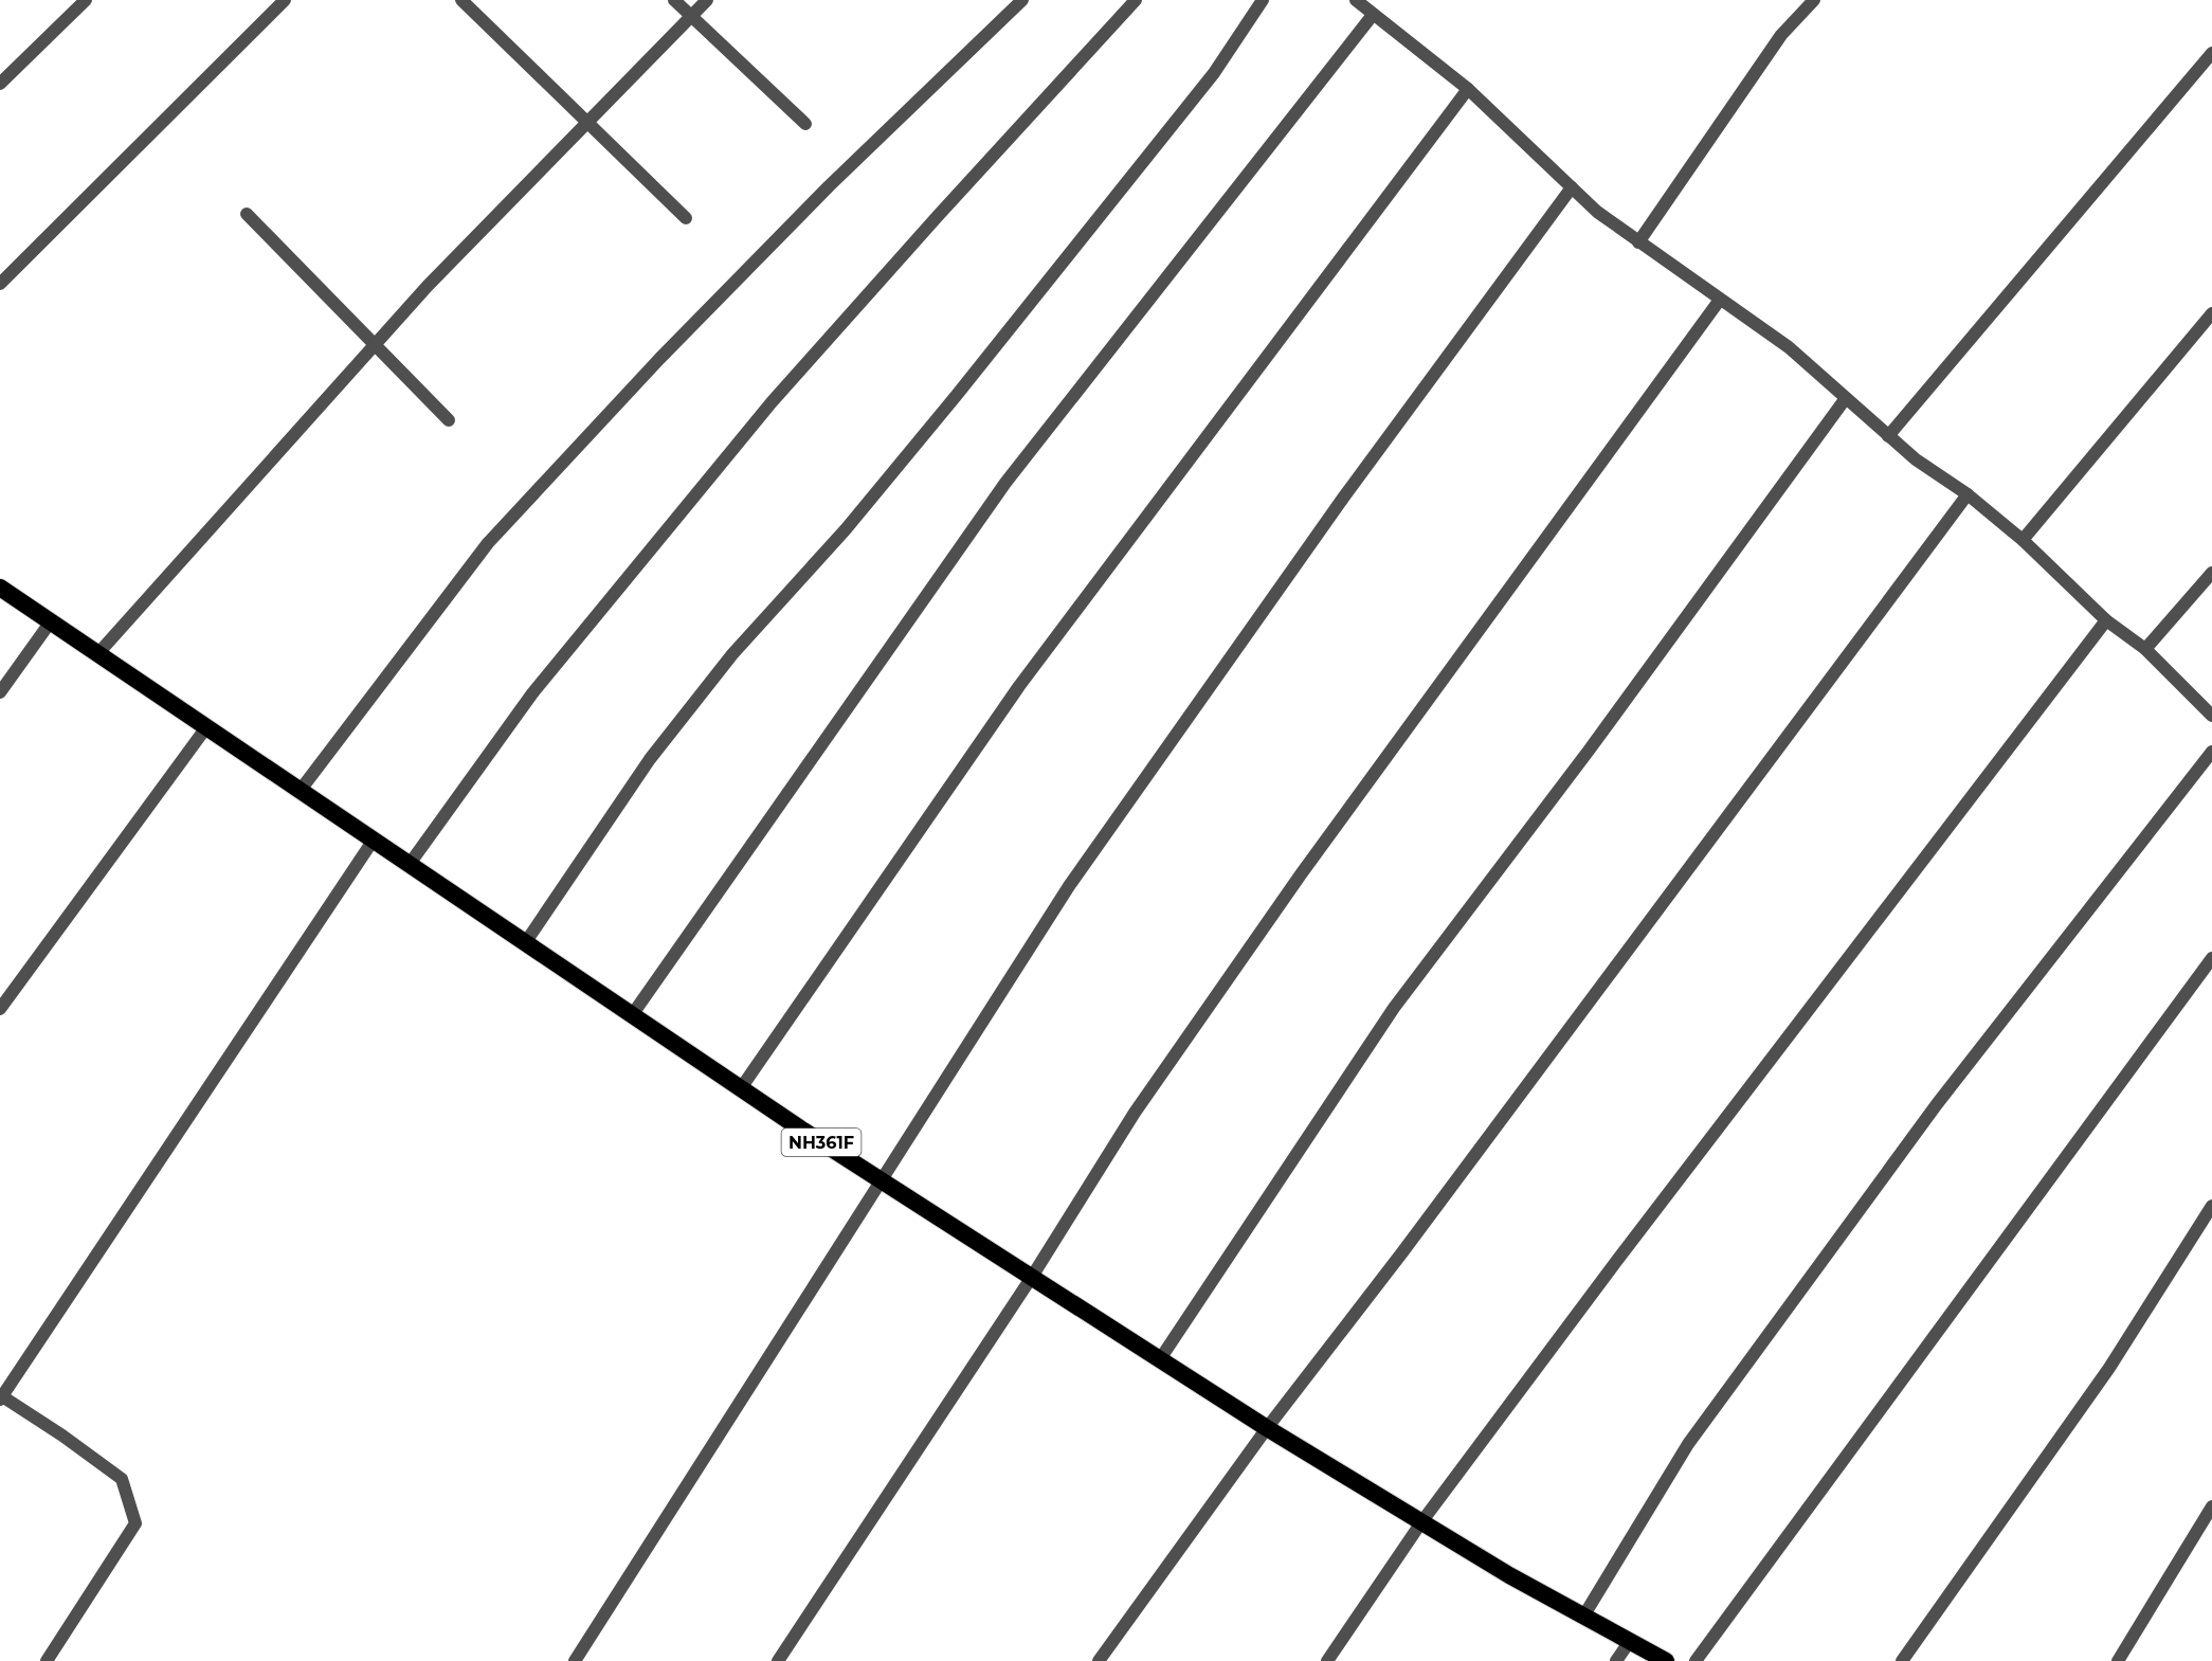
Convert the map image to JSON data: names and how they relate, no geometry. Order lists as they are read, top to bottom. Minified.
{"streets":{"highway":["NH361F"]}}
